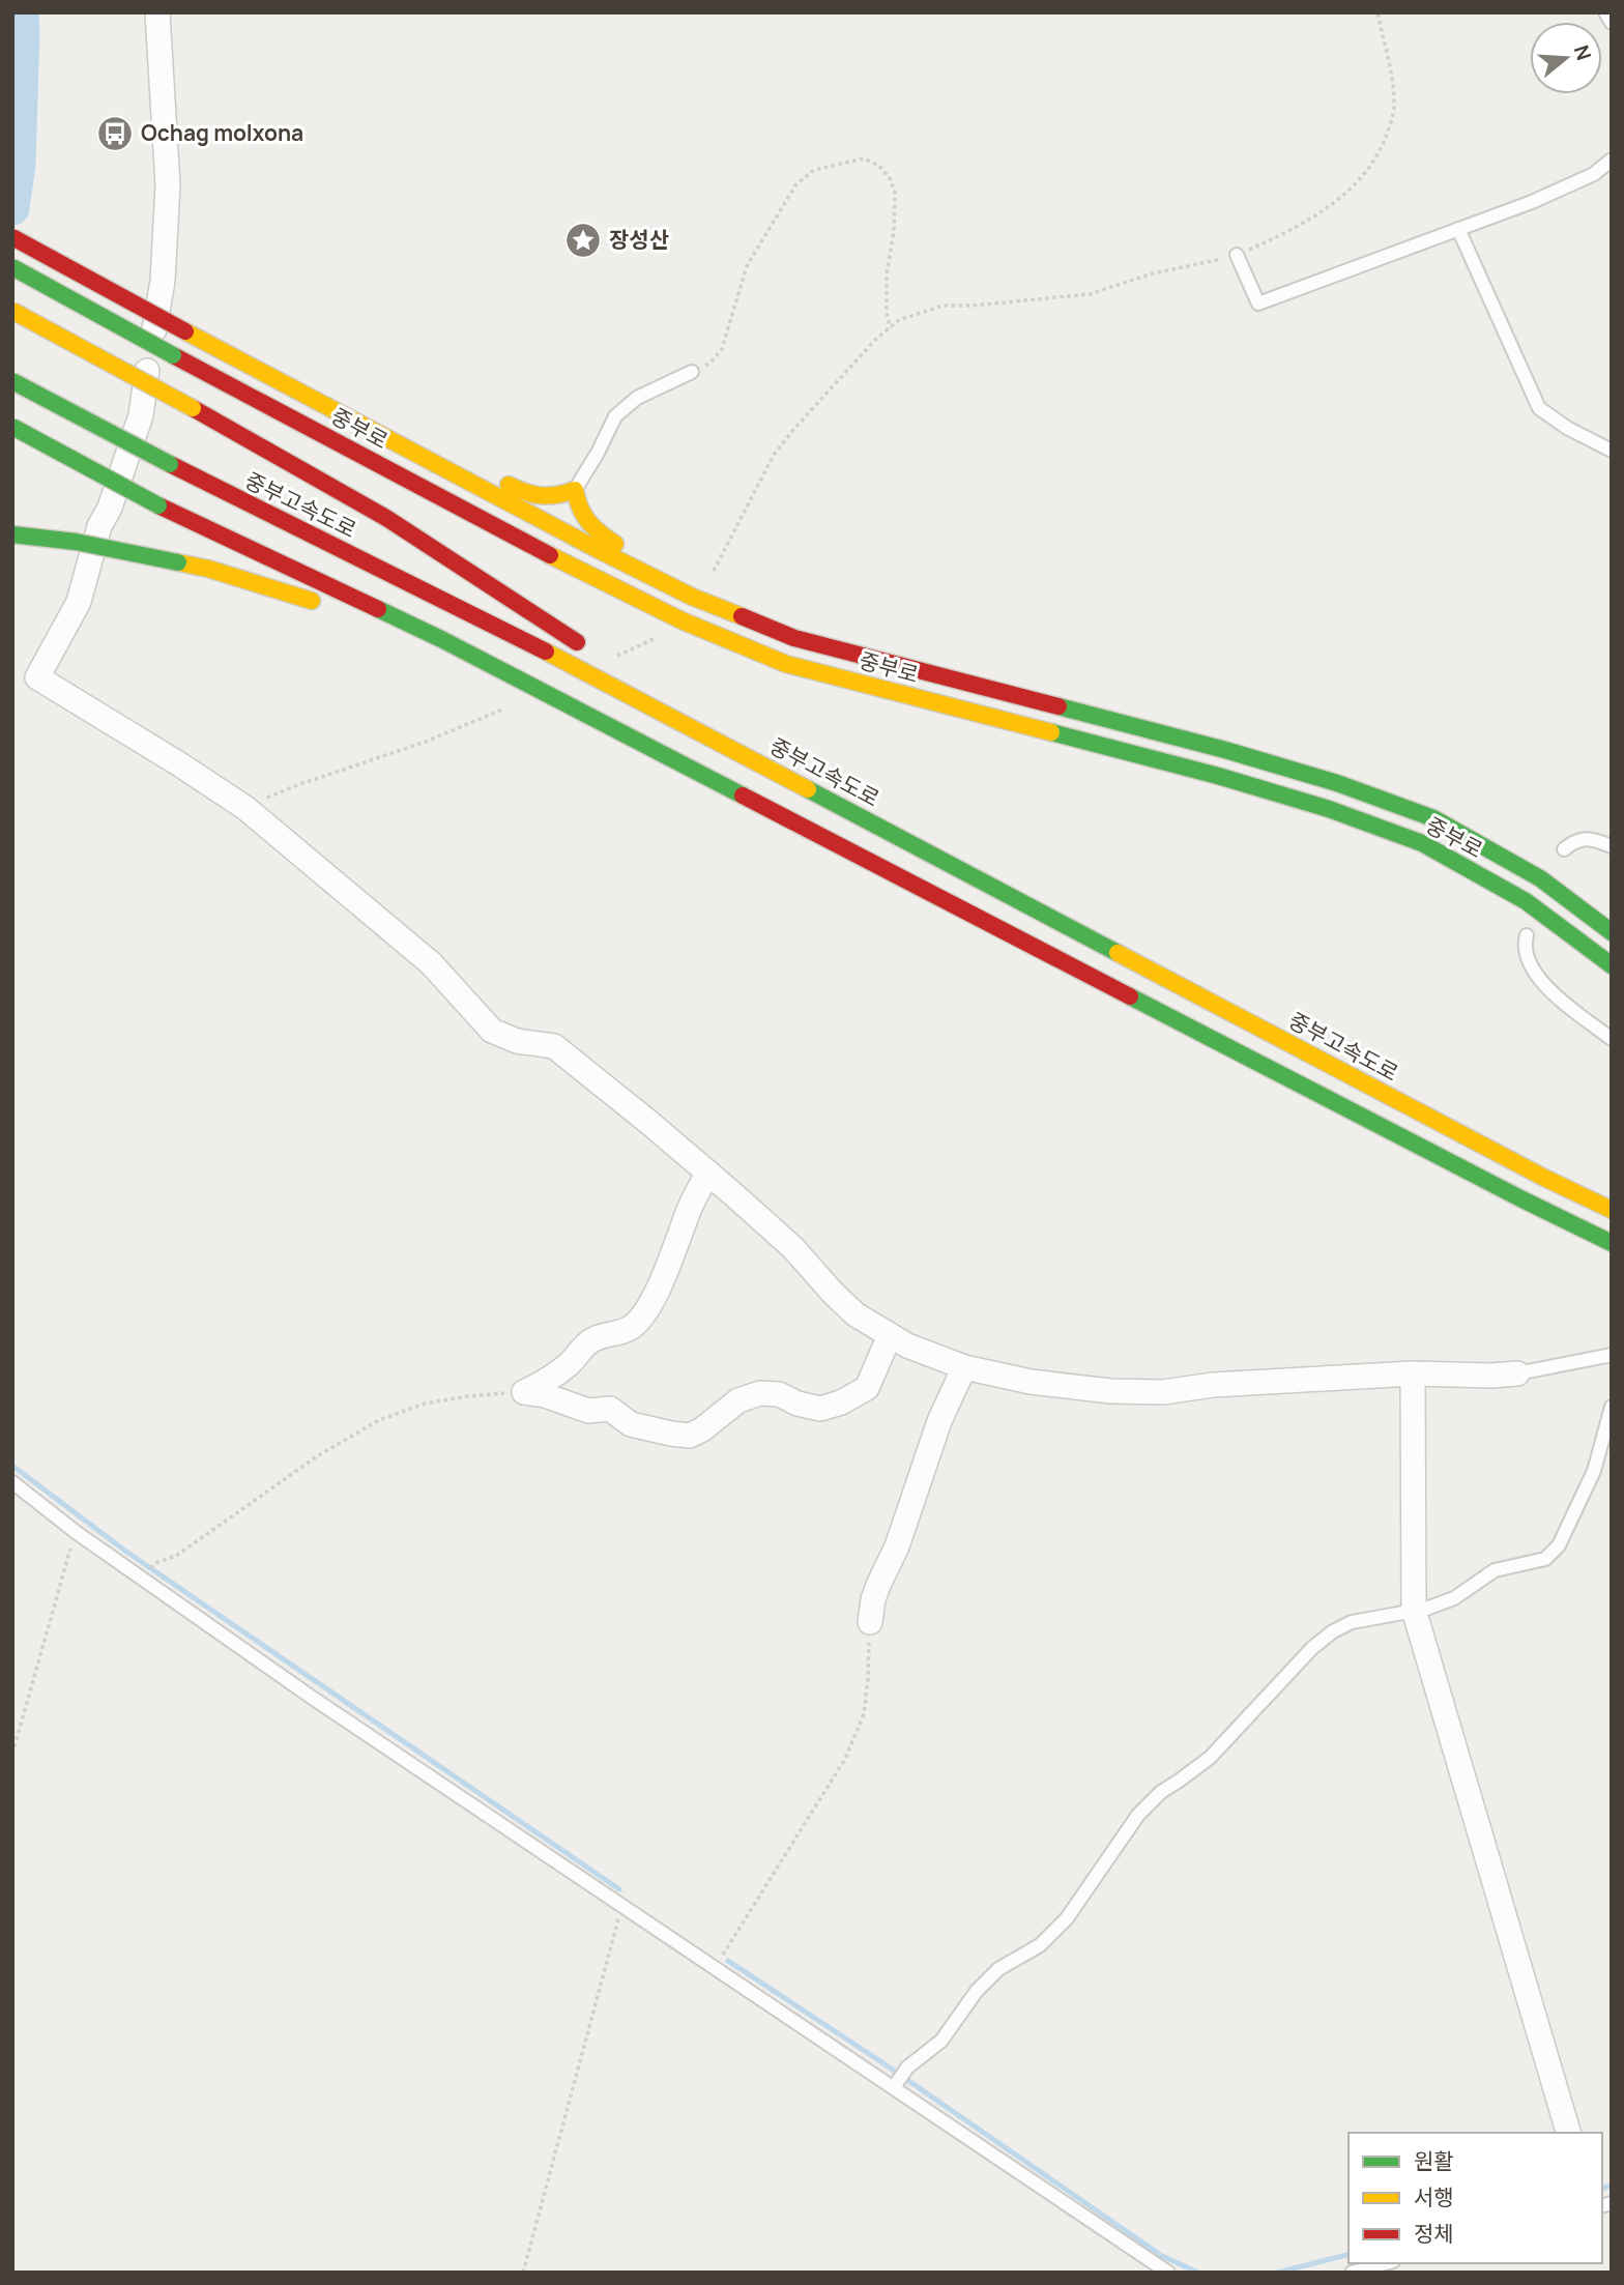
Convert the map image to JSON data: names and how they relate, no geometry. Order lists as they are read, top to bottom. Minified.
{"streets":{"main road":["중부로","중부고속도로"]},"places":{"bus stop":["Ochag molxona"],"place":["장성산"]},"legend":["원활","서행","정체"],"north":"right"}
